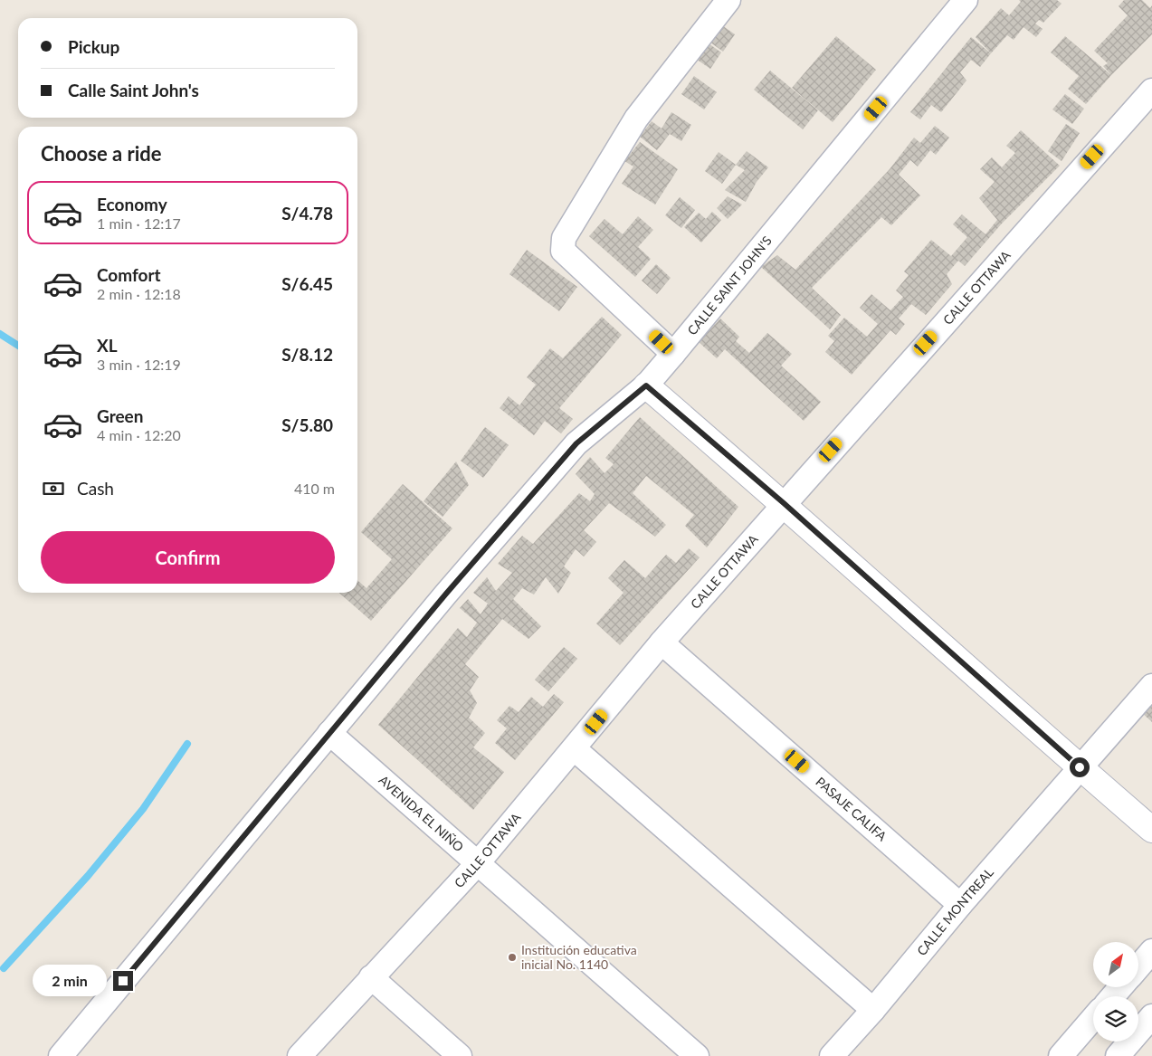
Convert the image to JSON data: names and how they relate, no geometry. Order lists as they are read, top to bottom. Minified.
{"streets":{"street":["CALLE SAINT JOHN'S","CALLE OTTAWA","PASAJE CALIFA","AVENIDA EL NIÑO","CALLE MONTREAL"]},"crossings":[["CALLE SAINT JOHN'S","AVENIDA EL NIÑO"],["CALLE OTTAWA","PASAJE CALIFA"],["CALLE OTTAWA","AVENIDA EL NIÑO"],["PASAJE CALIFA","CALLE MONTREAL"]],"places":["Institución educativa inicial No. 1140"],"north":"top right","page":{"banner":["Pickup","Calle Saint John's"],"heading":"Choose a ride","list":[{"name":"Economy","note":"1 min · 12:17","value":"S/4.78"},{"name":"Comfort","note":"2 min · 12:18","value":"S/6.45"},{"name":"XL","note":"3 min · 12:19","value":"S/8.12"},{"name":"Green","note":"4 min · 12:20","value":"S/5.80"}],"pay":["Cash","410 m"],"buttons":"Confirm","bubble":"2 min"}}
